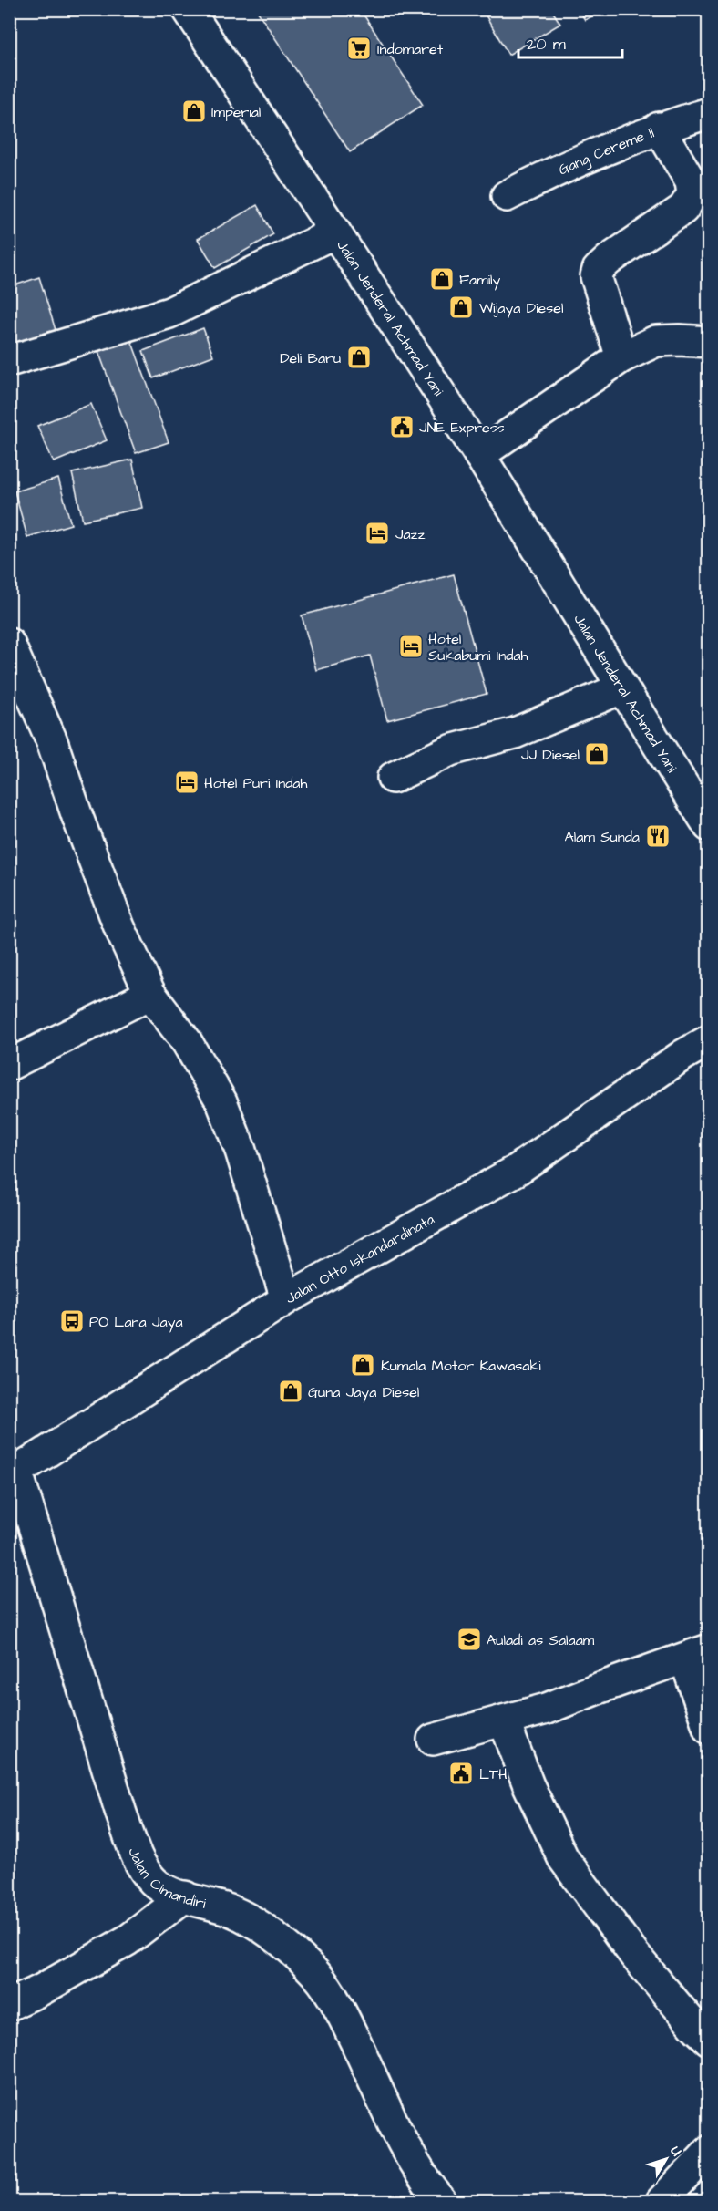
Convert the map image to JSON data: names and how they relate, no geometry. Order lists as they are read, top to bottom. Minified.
{"streets":{"street":["Gang Cereme ll","Jalan Jenderal Achmad Yani","Jalan Otto Iskandardinata","Jalan Cimandiri"]},"crossings":[["Jalan Otto Iskandardinata","Jalan Cimandiri"]],"places":{"supermarket":["Indomaret"],"shop":["Imperial","Family","Wijaya Diesel","Deli Baru","JJ Diesel","Kumala Motor Kawasaki","Guna Jaya Diesel"],"public building":["JNE Express","LTH"],"hotel":["Jazz","Hotel Sukabumi Indah","Hotel Puri Indah"],"restaurant":["Alam Sunda"],"bus stop":["PO Lana Jaya"],"school or university":["Auladi as Salaam"]},"scale_bar":"20 m","north":"top right"}
